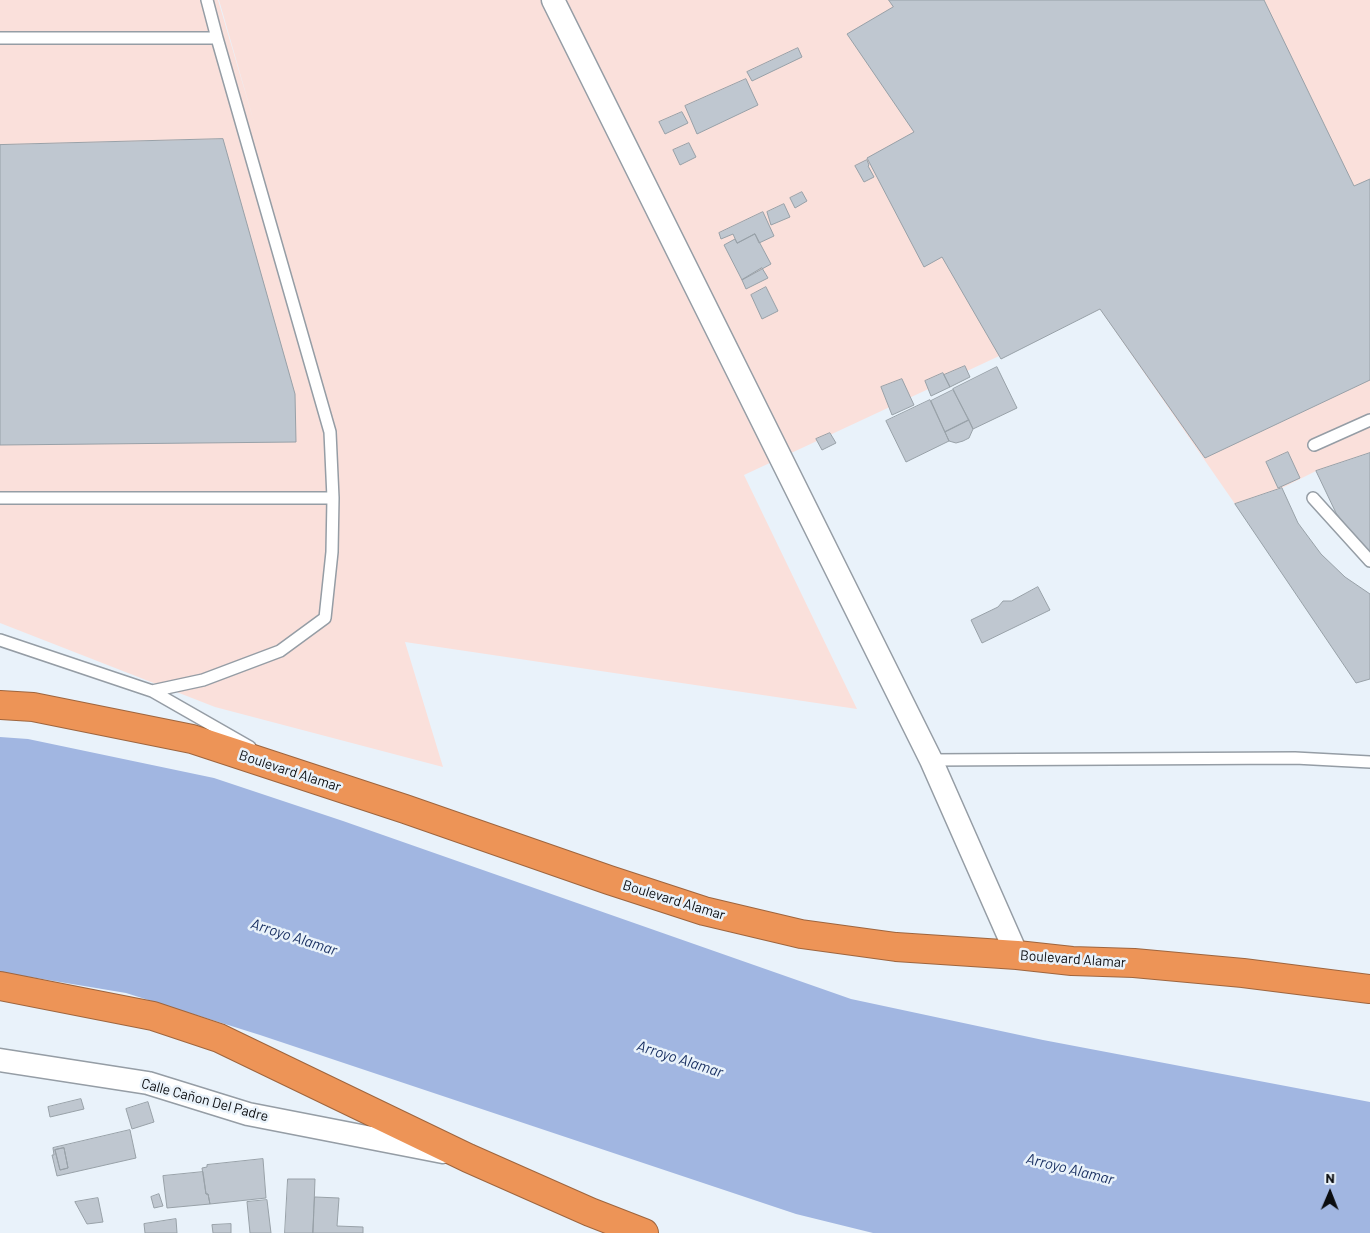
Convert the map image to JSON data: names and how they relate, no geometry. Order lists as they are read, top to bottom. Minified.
{"streets":{"highway":["Boulevard Alamar"],"street":["Calle Cañon Del Padre"]},"water":["Arroyo Alamar"],"north":"top"}
